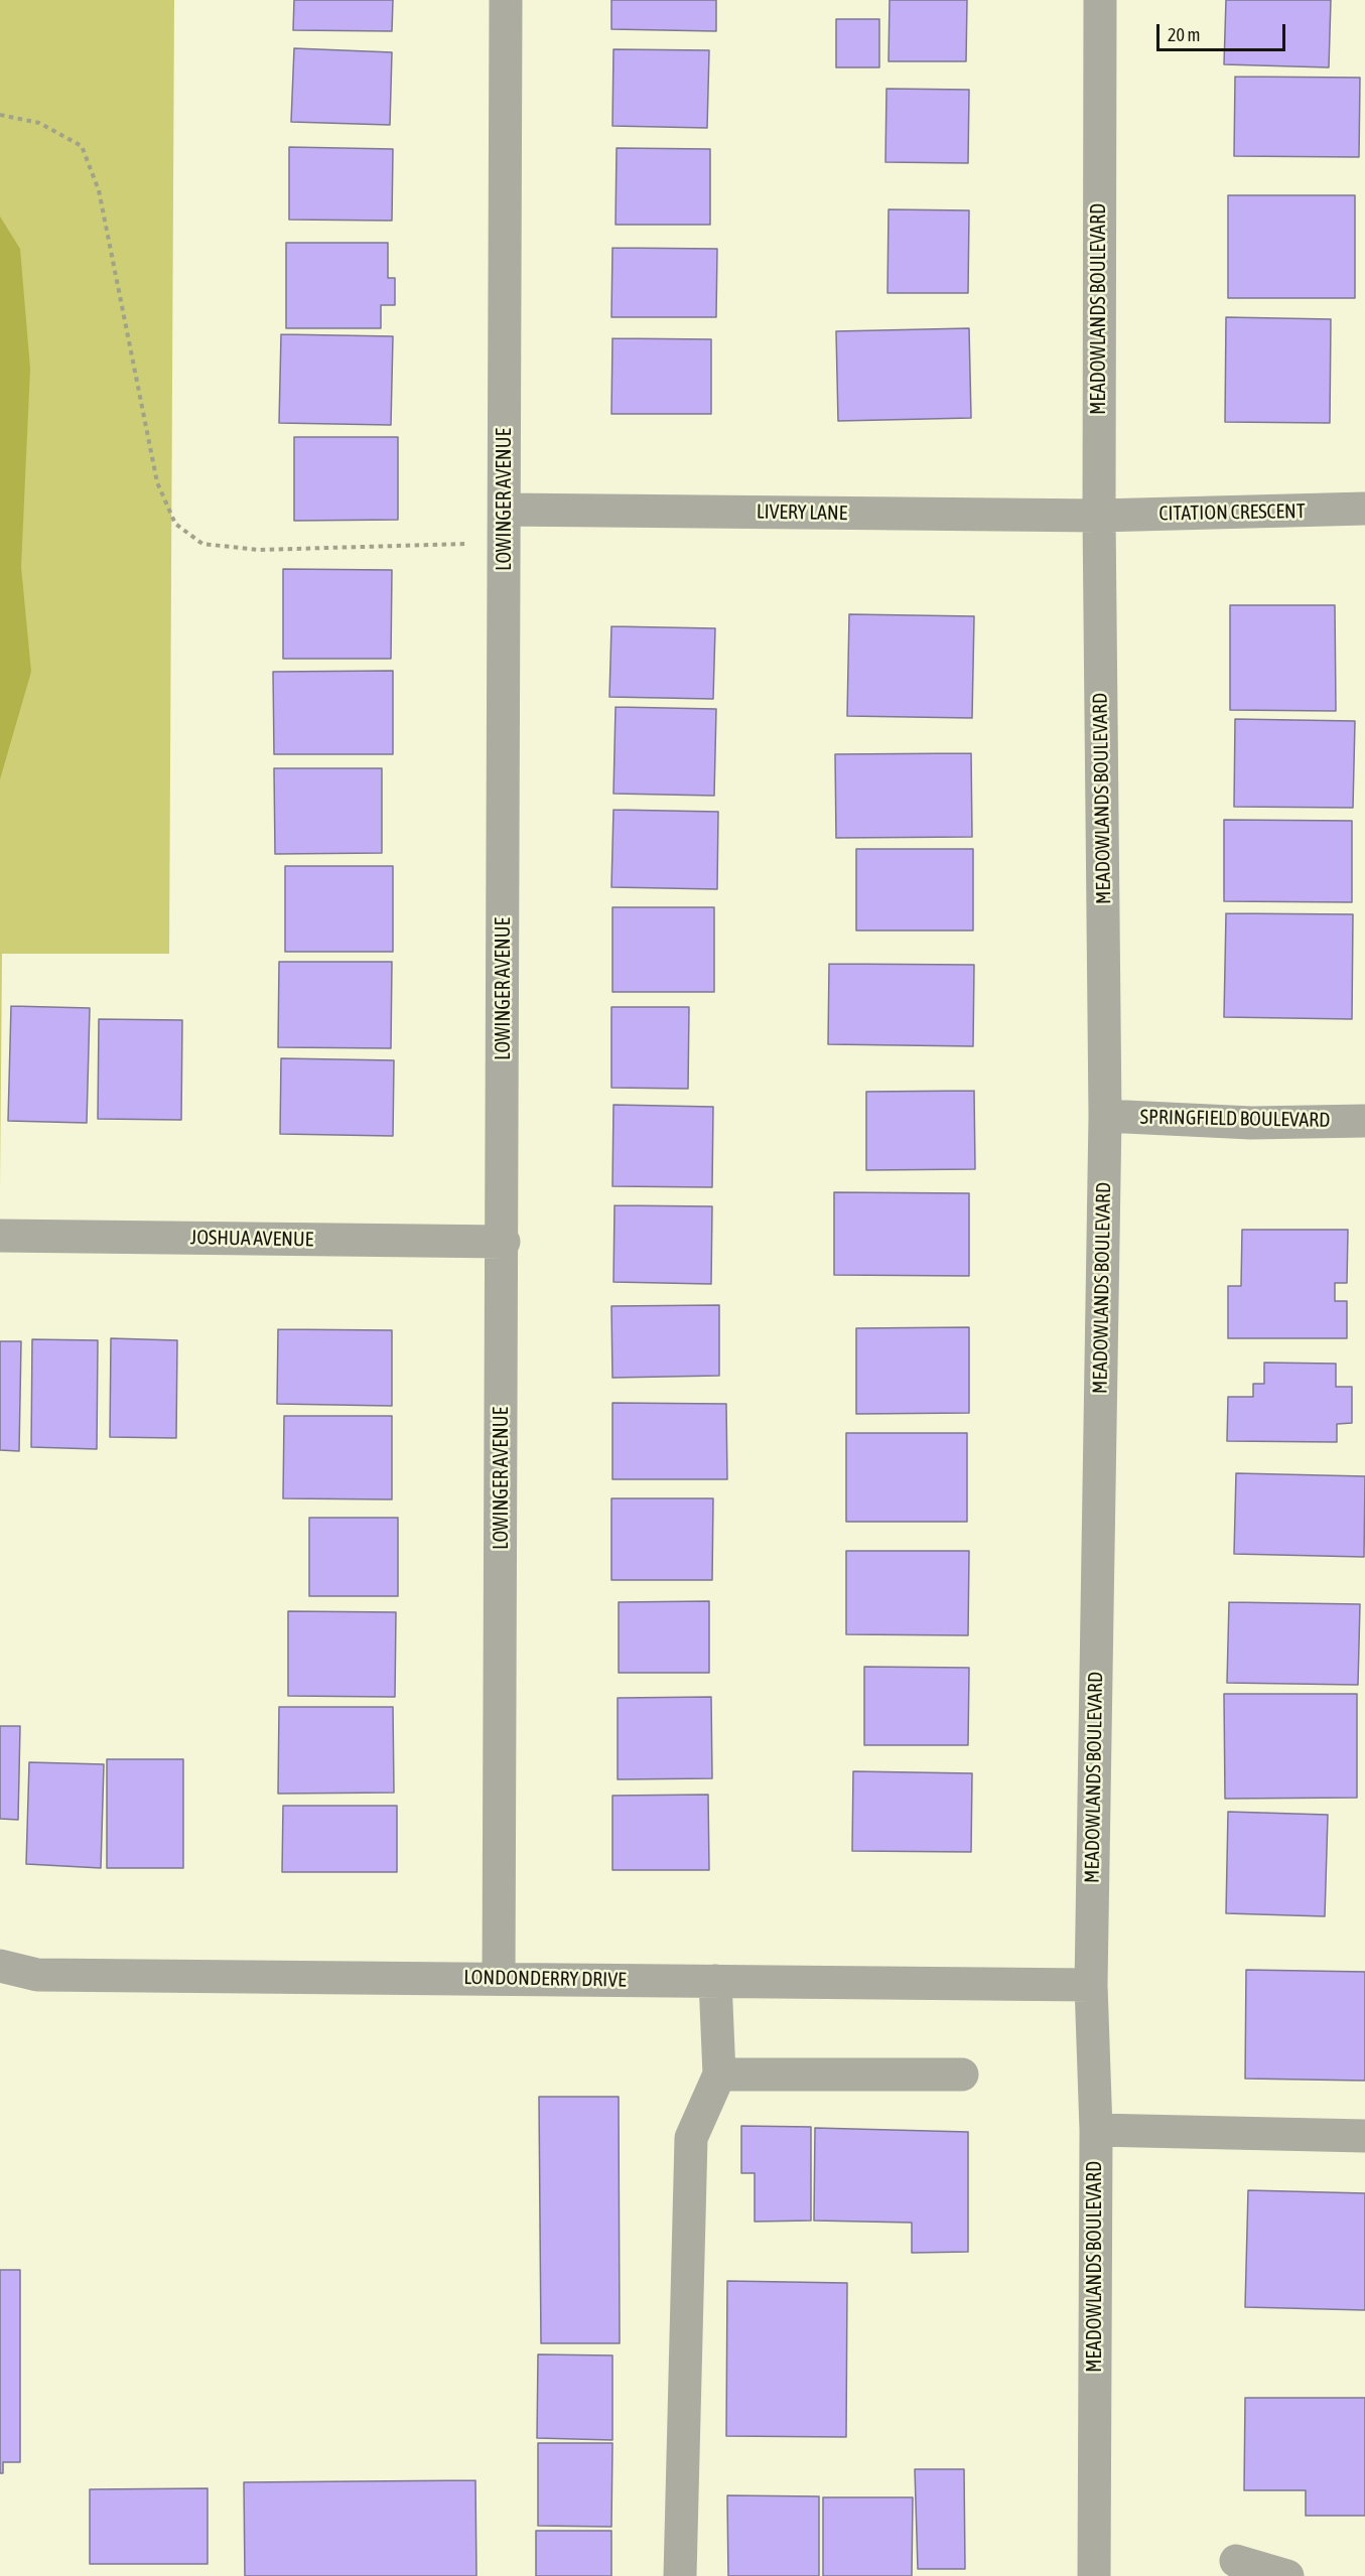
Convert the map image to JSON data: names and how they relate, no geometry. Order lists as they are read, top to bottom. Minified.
{"streets":{"street":["MEADOWLANDS BOULEVARD","LOWINGER AVENUE","LIVERY LANE","CITATION CRESCENT","SPRINGFIELD BOULEVARD","JOSHUA AVENUE","LONDONDERRY DRIVE"]},"crossings":[["MEADOWLANDS BOULEVARD","LIVERY LANE"],["MEADOWLANDS BOULEVARD","CITATION CRESCENT"],["MEADOWLANDS BOULEVARD","SPRINGFIELD BOULEVARD"],["MEADOWLANDS BOULEVARD","LONDONDERRY DRIVE"],["LOWINGER AVENUE","LIVERY LANE"],["LOWINGER AVENUE","JOSHUA AVENUE"],["LOWINGER AVENUE","LONDONDERRY DRIVE"],["LIVERY LANE","CITATION CRESCENT"]],"scale_bar":"20 m"}
